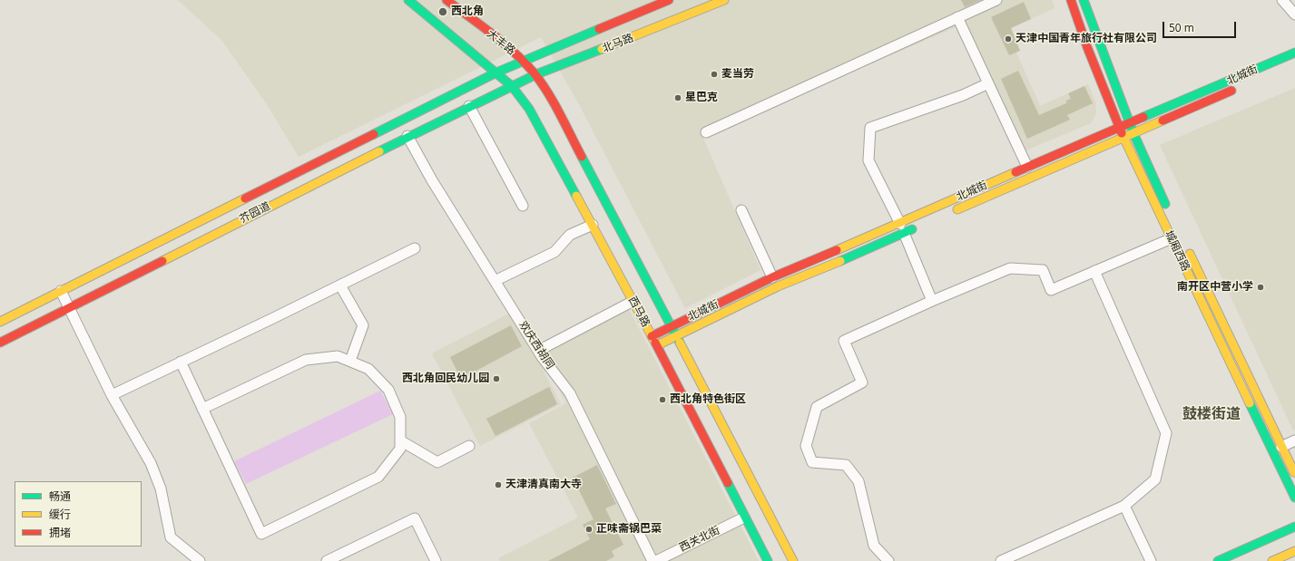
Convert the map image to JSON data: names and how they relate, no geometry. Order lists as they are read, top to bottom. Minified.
{"streets":{"main road":["大丰路","北马路","北城街","芥园道","城厢西路","西马路"],"street":["欢庆西胡同","西关北街"]},"crossings":[["大丰路","北马路"],["大丰路","西马路"],["北马路","芥园道"],["北马路","西马路"],["北城街","城厢西路"],["北城街","西马路"],["芥园道","西马路"],["芥园道","欢庆西胡同"],["西马路","西关北街"]],"districts":["鼓楼街道"],"places":["西北角","天津中国青年旅行社有限公司","麦当劳","星巴克","南开区中营小学","西北角回民幼儿园","西北角特色街区","天津清真南大寺","正味斋锅巴菜"],"legend":["畅通","缓行","拥堵"],"scale_bar":"50 m"}
